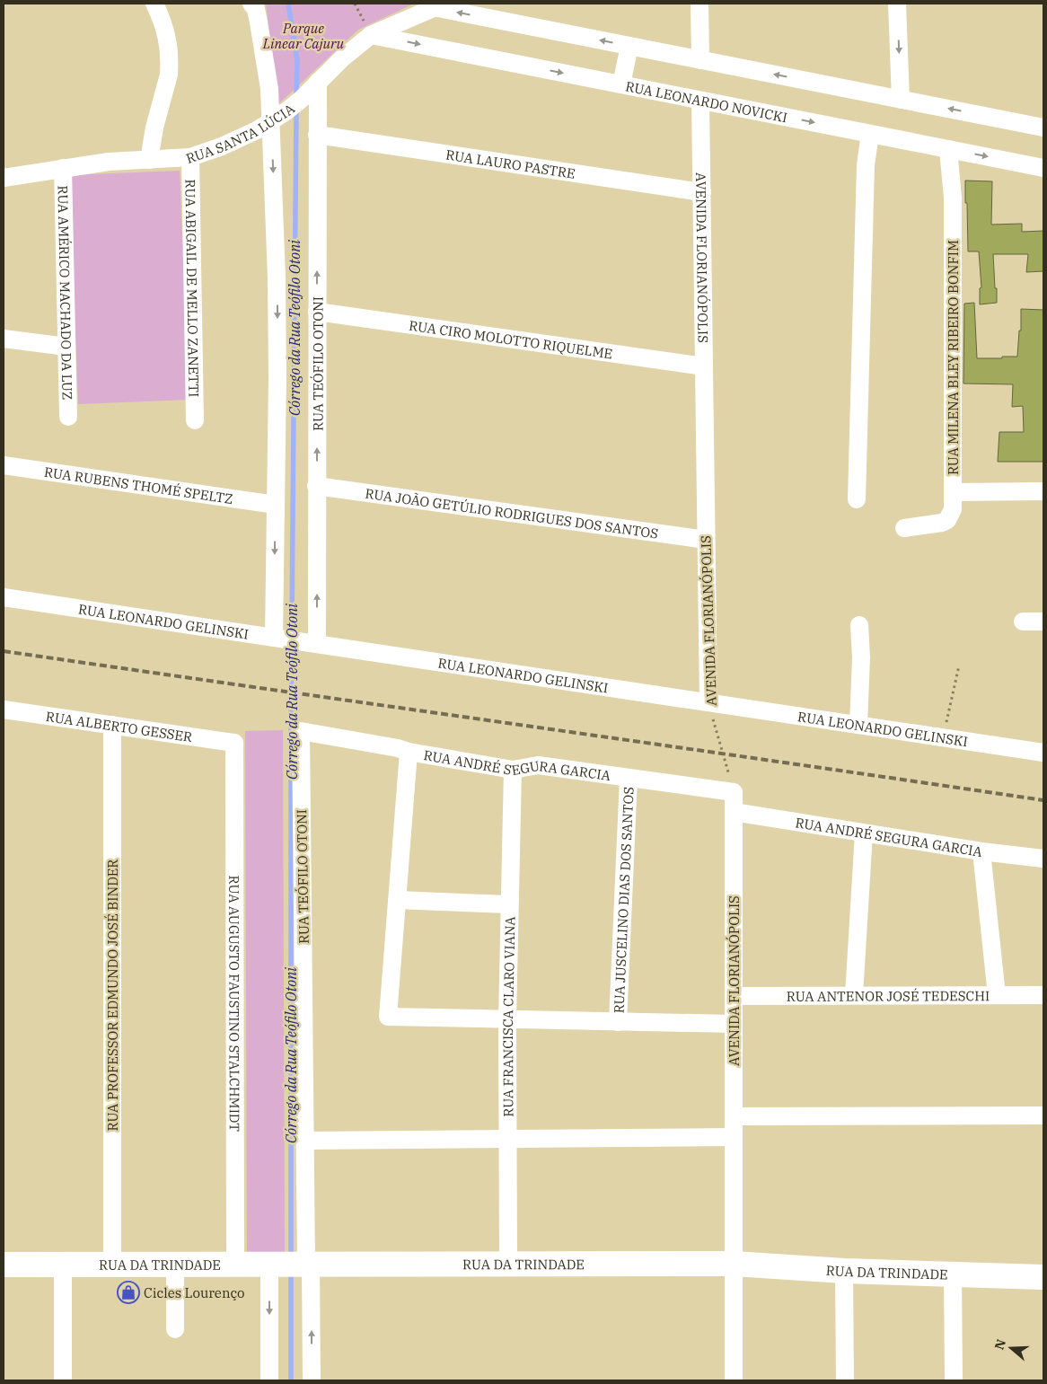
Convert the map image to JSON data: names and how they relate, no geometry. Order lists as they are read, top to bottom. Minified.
{"streets":{"main road":["RUA DA TRINDADE"],"street":["RUA LEONARDO NOVICKI","RUA SANTA LÚCIA","RUA LAURO PASTRE","AVENIDA FLORIANÓPOLIS","RUA ABIGAIL DE MELLO ZANETTI","RUA AMÉRICO MACHADO DA LUZ","RUA CIRO MOLOTTO RIQUELME","RUA MILENA BLEY RIBEIRO BONFIM","RUA TEÓFILO OTONI","RUA RUBENS THOMÉ SPELTZ","RUA JOÃO GETÚLIO RODRIGUES DOS SANTOS","RUA LEONARDO GELINSKI","RUA ALBERTO GESSER","RUA ANDRÉ SEGURA GARCIA","RUA JUSCELINO DIAS DOS SANTOS","RUA PROFESSOR EDMUNDO JOSÉ BINDER","RUA ANTENOR JOSÉ TEDESCHI","RUA AUGUSTO FAUSTINO STALCHMIDT","RUA FRANCISCA CLARO VIANA"]},"crossings":[["RUA LEONARDO NOVICKI","RUA SANTA LÚCIA"],["RUA LEONARDO NOVICKI","AVENIDA FLORIANÓPOLIS"],["RUA LEONARDO NOVICKI","RUA MILENA BLEY RIBEIRO BONFIM"],["RUA SANTA LÚCIA","RUA ABIGAIL DE MELLO ZANETTI"],["RUA SANTA LÚCIA","RUA AMÉRICO MACHADO DA LUZ"],["RUA SANTA LÚCIA","RUA TEÓFILO OTONI"],["RUA LAURO PASTRE","AVENIDA FLORIANÓPOLIS"],["RUA LAURO PASTRE","RUA TEÓFILO OTONI"],["AVENIDA FLORIANÓPOLIS","RUA CIRO MOLOTTO RIQUELME"],["AVENIDA FLORIANÓPOLIS","RUA JOÃO GETÚLIO RODRIGUES DOS SANTOS"],["AVENIDA FLORIANÓPOLIS","RUA LEONARDO GELINSKI"],["AVENIDA FLORIANÓPOLIS","RUA ANDRÉ SEGURA GARCIA"],["AVENIDA FLORIANÓPOLIS","RUA ANTENOR JOSÉ TEDESCHI"],["AVENIDA FLORIANÓPOLIS","RUA DA TRINDADE"],["RUA CIRO MOLOTTO RIQUELME","RUA TEÓFILO OTONI"],["RUA TEÓFILO OTONI","RUA JOÃO GETÚLIO RODRIGUES DOS SANTOS"],["RUA TEÓFILO OTONI","RUA LEONARDO GELINSKI"],["RUA TEÓFILO OTONI","RUA ANDRÉ SEGURA GARCIA"],["RUA TEÓFILO OTONI","RUA DA TRINDADE"],["RUA ALBERTO GESSER","RUA PROFESSOR EDMUNDO JOSÉ BINDER"],["RUA ALBERTO GESSER","RUA AUGUSTO FAUSTINO STALCHMIDT"],["RUA ANDRÉ SEGURA GARCIA","RUA JUSCELINO DIAS DOS SANTOS"],["RUA ANDRÉ SEGURA GARCIA","RUA FRANCISCA CLARO VIANA"],["RUA PROFESSOR EDMUNDO JOSÉ BINDER","RUA DA TRINDADE"],["RUA AUGUSTO FAUSTINO STALCHMIDT","RUA DA TRINDADE"],["RUA FRANCISCA CLARO VIANA","RUA DA TRINDADE"]],"water":["Córrego da Rua Teófilo Otoni"],"parks":["Parque Linear Cajuru"],"places":{"shop":["Cicles Lourenço"]},"north":"left"}
